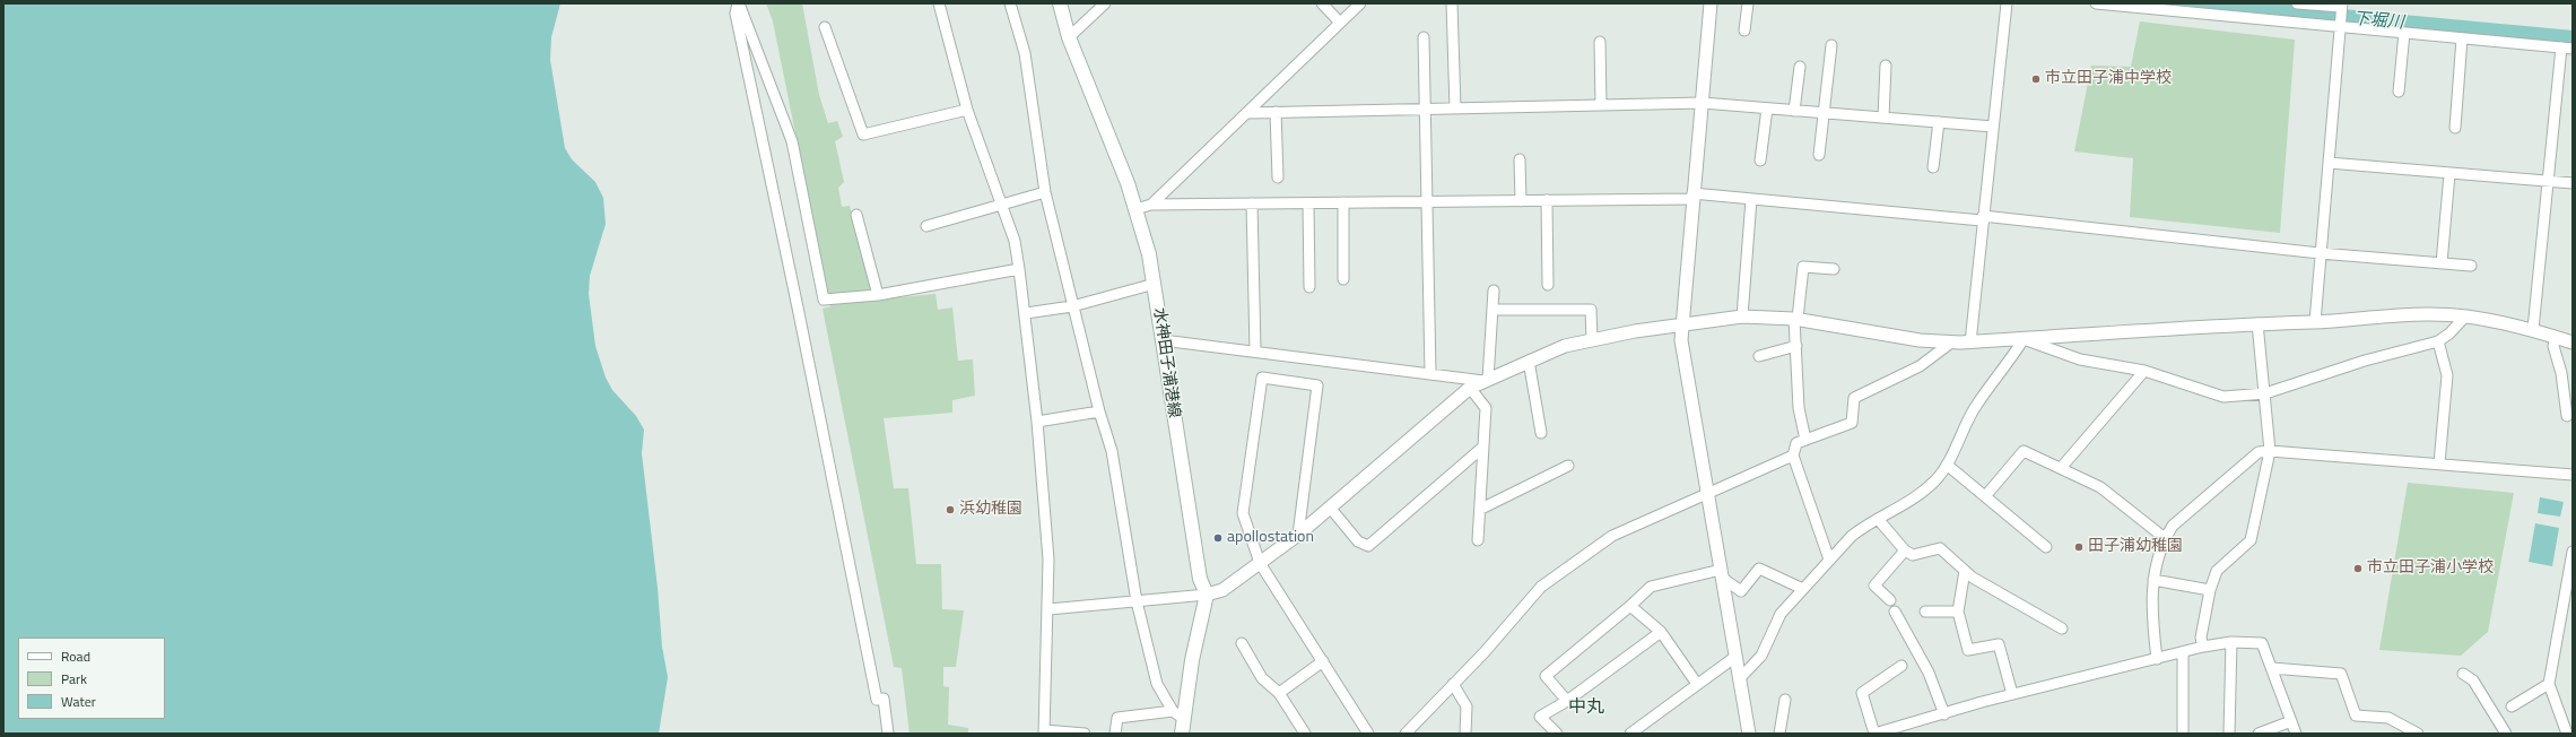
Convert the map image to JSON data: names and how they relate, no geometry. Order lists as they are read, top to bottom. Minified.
{"streets":{"main road":["水神田子浦港線"]},"districts":["中丸"],"water":["下堀川"],"places":["市立田子浦中学校","浜幼稚園","apollostation","田子浦幼稚園","市立田子浦小学校"],"legend":["Road","Park","Water"]}
